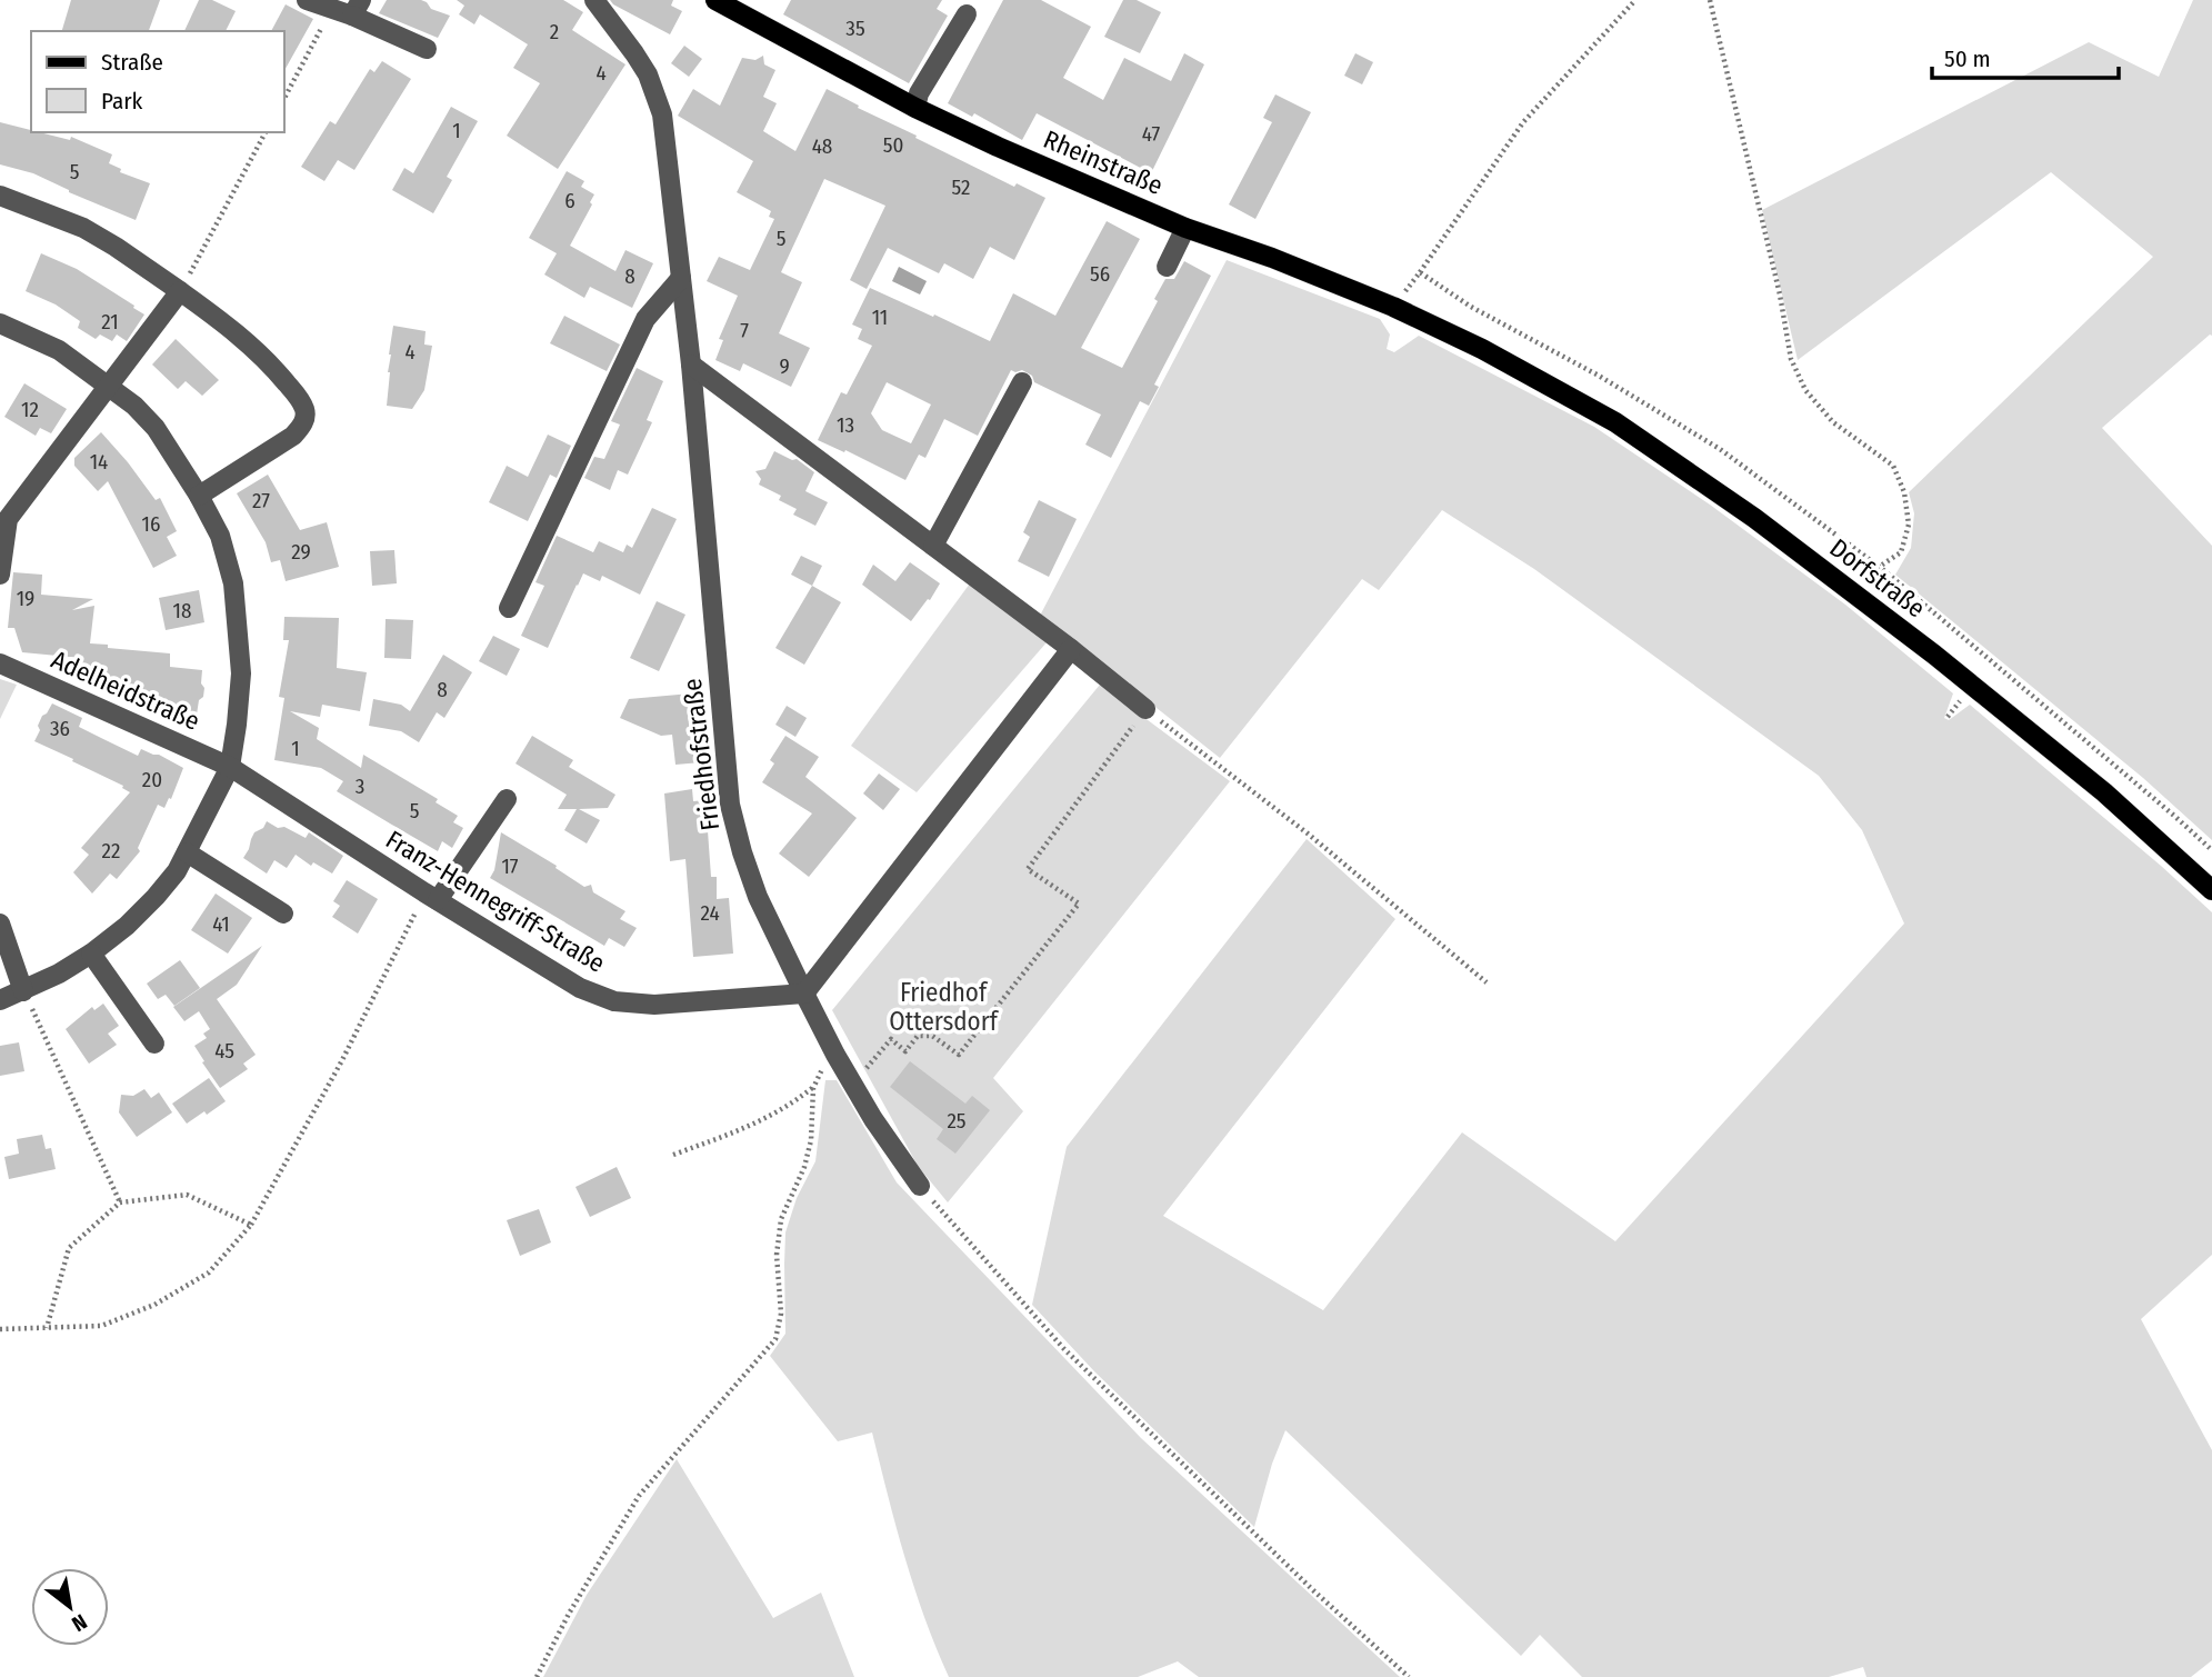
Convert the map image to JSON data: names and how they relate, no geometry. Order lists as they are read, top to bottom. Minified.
{"streets":{"main road":["Rheinstraße","Dorfstraße"],"street":["Adelheidstraße","Friedhofstraße","Franz-Hennegriff-Straße"]},"crossings":[["Rheinstraße","Dorfstraße"],["Adelheidstraße","Franz-Hennegriff-Straße"],["Friedhofstraße","Franz-Hennegriff-Straße"]],"parks":["Friedhof Ottersdorf"],"house_numbers":["35","2","4","1","47","50","48","5","52","6","5","56","8","11","21","7","4","9","12","13","14","27","16","29","19","18","8","36","1","20","3","5","22","17","24","41","45","25"],"legend":["Straße","Park"],"scale_bar":"50 m","north":"bottom right"}
